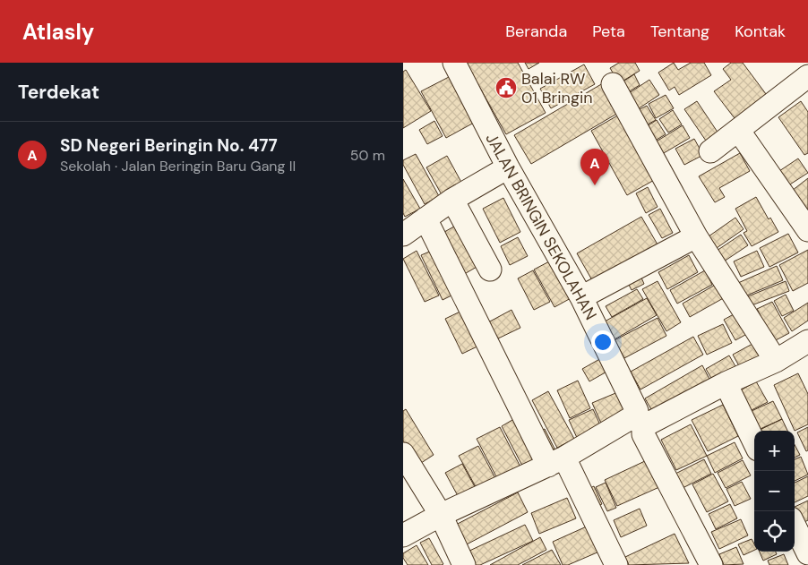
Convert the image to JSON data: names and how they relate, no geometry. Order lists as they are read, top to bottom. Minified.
{"streets":{"street":["JALAN BRINGIN SEKOLAHAN"]},"places":{"public building":["Balai RW 01 Bringin"]},"page":{"header":"Atlasly","nav":["Beranda","Peta","Tentang","Kontak"],"heading":"Terdekat","list":[{"mark":"A","name":"SD Negeri Beringin No. 477","note":"Sekolah · Jalan Beringin Baru Gang II","value":"50 m"}],"pins":"A","map_buttons":["+","−"]}}
